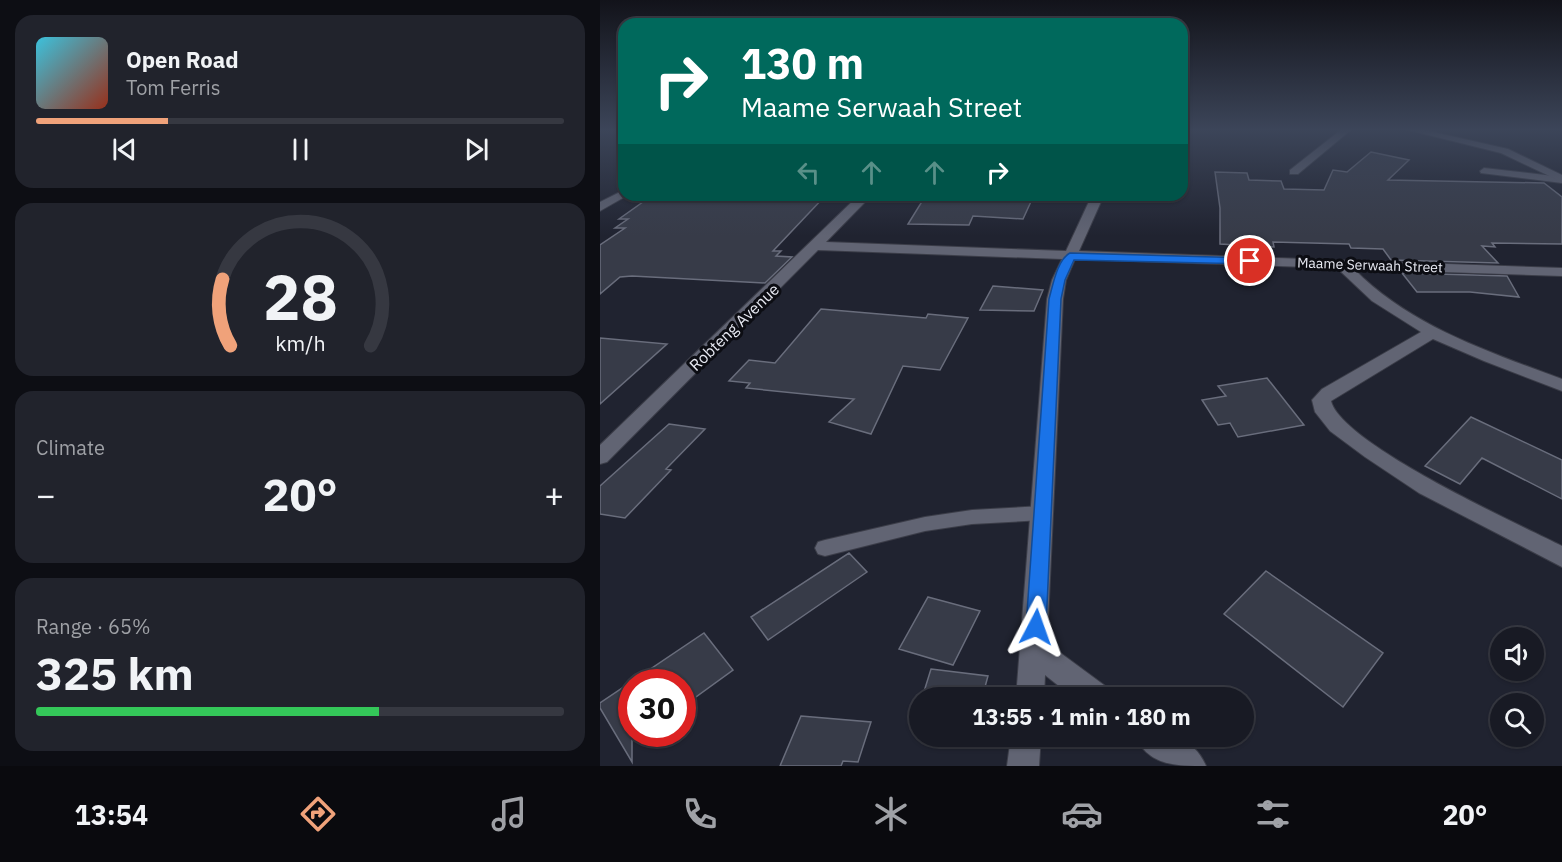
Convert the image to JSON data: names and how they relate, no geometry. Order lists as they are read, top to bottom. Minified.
{"streets":{"street":["Maame Serwaah Street","Robteng Avenue"]},"crossings":[["Maame Serwaah Street","Robteng Avenue"]],"page":{"turn":["130 m","Maame Serwaah Street"],"song":["Open Road","Tom Ferris"],"tile":["Climate",["Range · 65%","325 km"]],"heat":["−","20°","+"],"limit":"30","trip":"13:55 · 1 min · 180 m","tabs":["13:54","20°"],"gauge":["28","km/h"]}}
